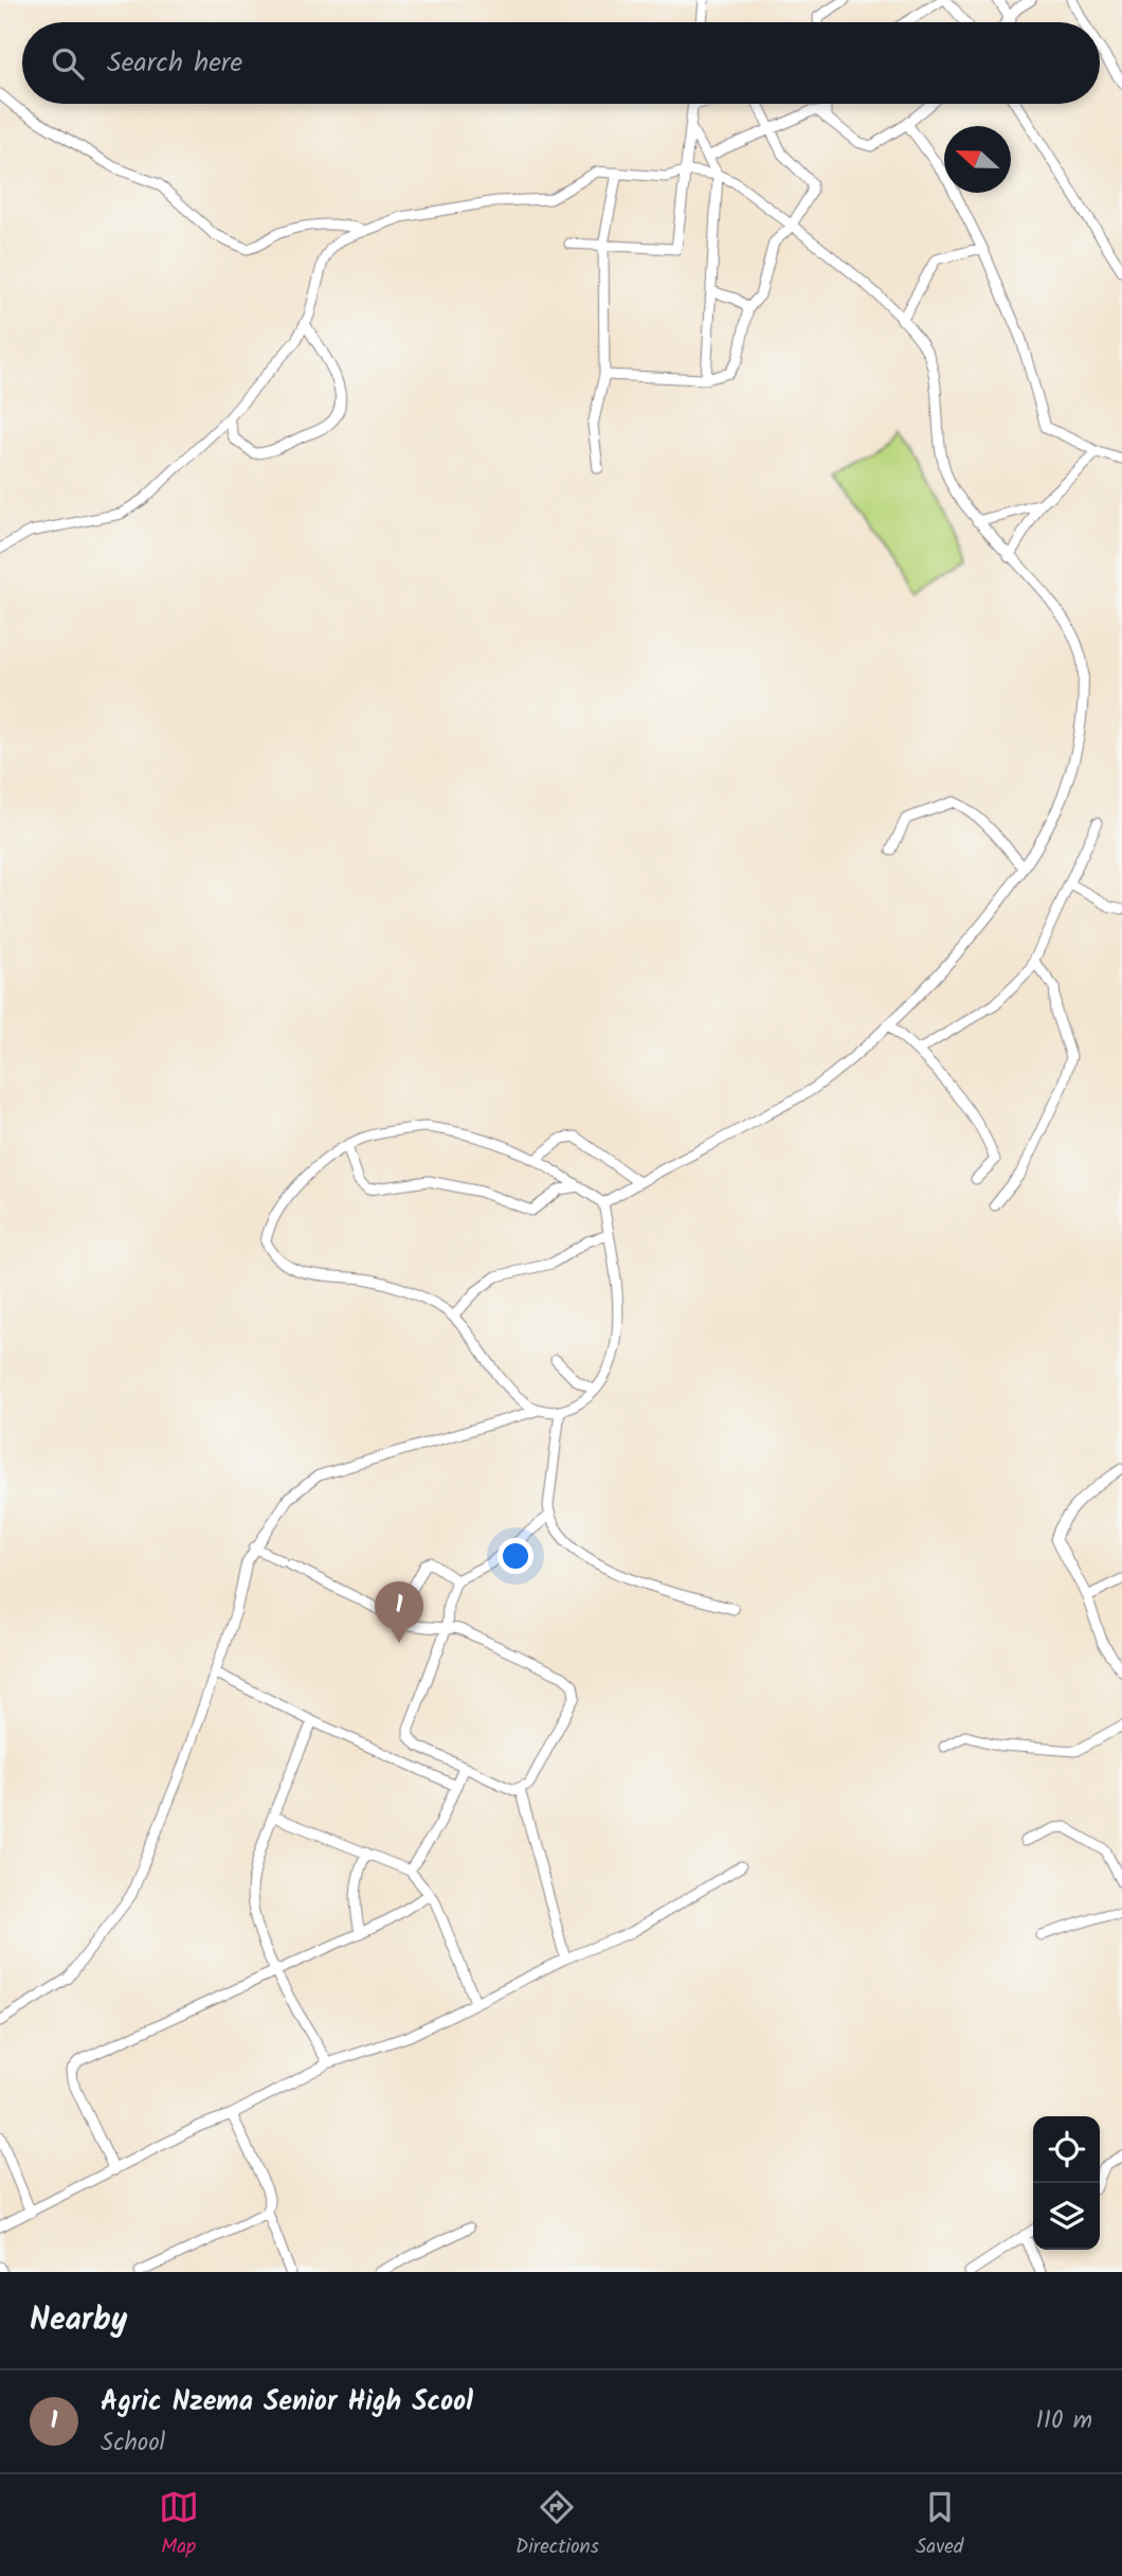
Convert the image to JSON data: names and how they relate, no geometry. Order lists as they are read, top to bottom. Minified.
{"north":"left","page":{"search":"Search here","pins":"1","heading":"Nearby","list":[{"mark":"1","name":"Agric Nzema Senior High Scool","note":"School","value":"110 m"}],"nav":["Map","Directions","Saved"]}}
